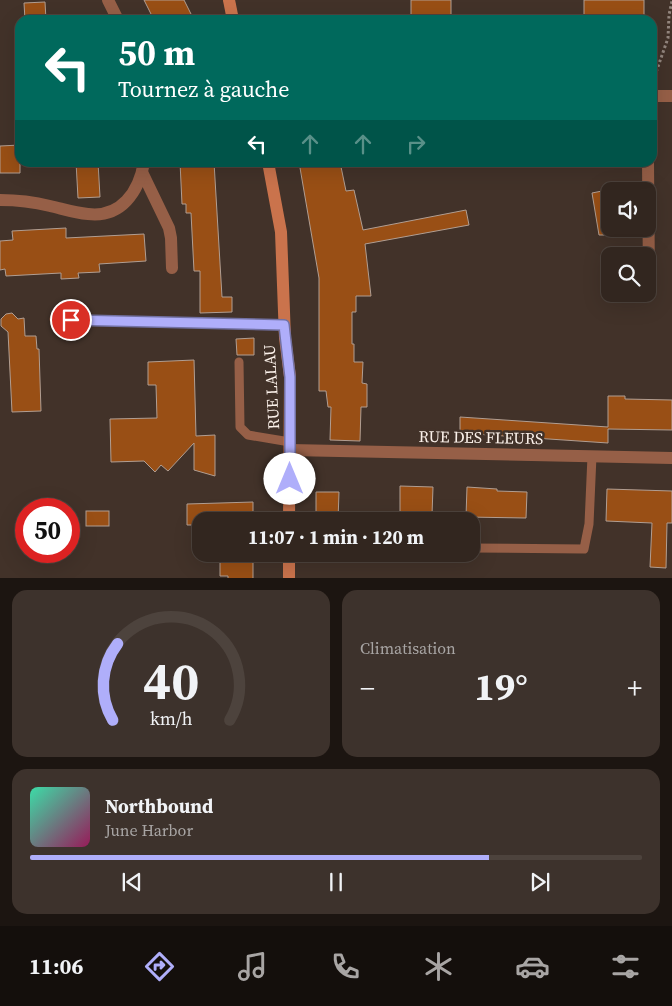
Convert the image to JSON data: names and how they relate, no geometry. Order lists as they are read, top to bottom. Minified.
{"streets":{"main road":["RUE LALAU"],"street":["RUE DES FLEURS"]},"crossings":[["RUE LALAU","RUE DES FLEURS"]],"page":{"turn":["50 m","Tournez à gauche"],"limit":"50","trip":"11:07 · 1 min · 120 m","tile":"Climatisation","heat":["−","19°","+"],"song":["Northbound","June Harbor"],"tabs":"11:06","gauge":["40","km/h"]}}
